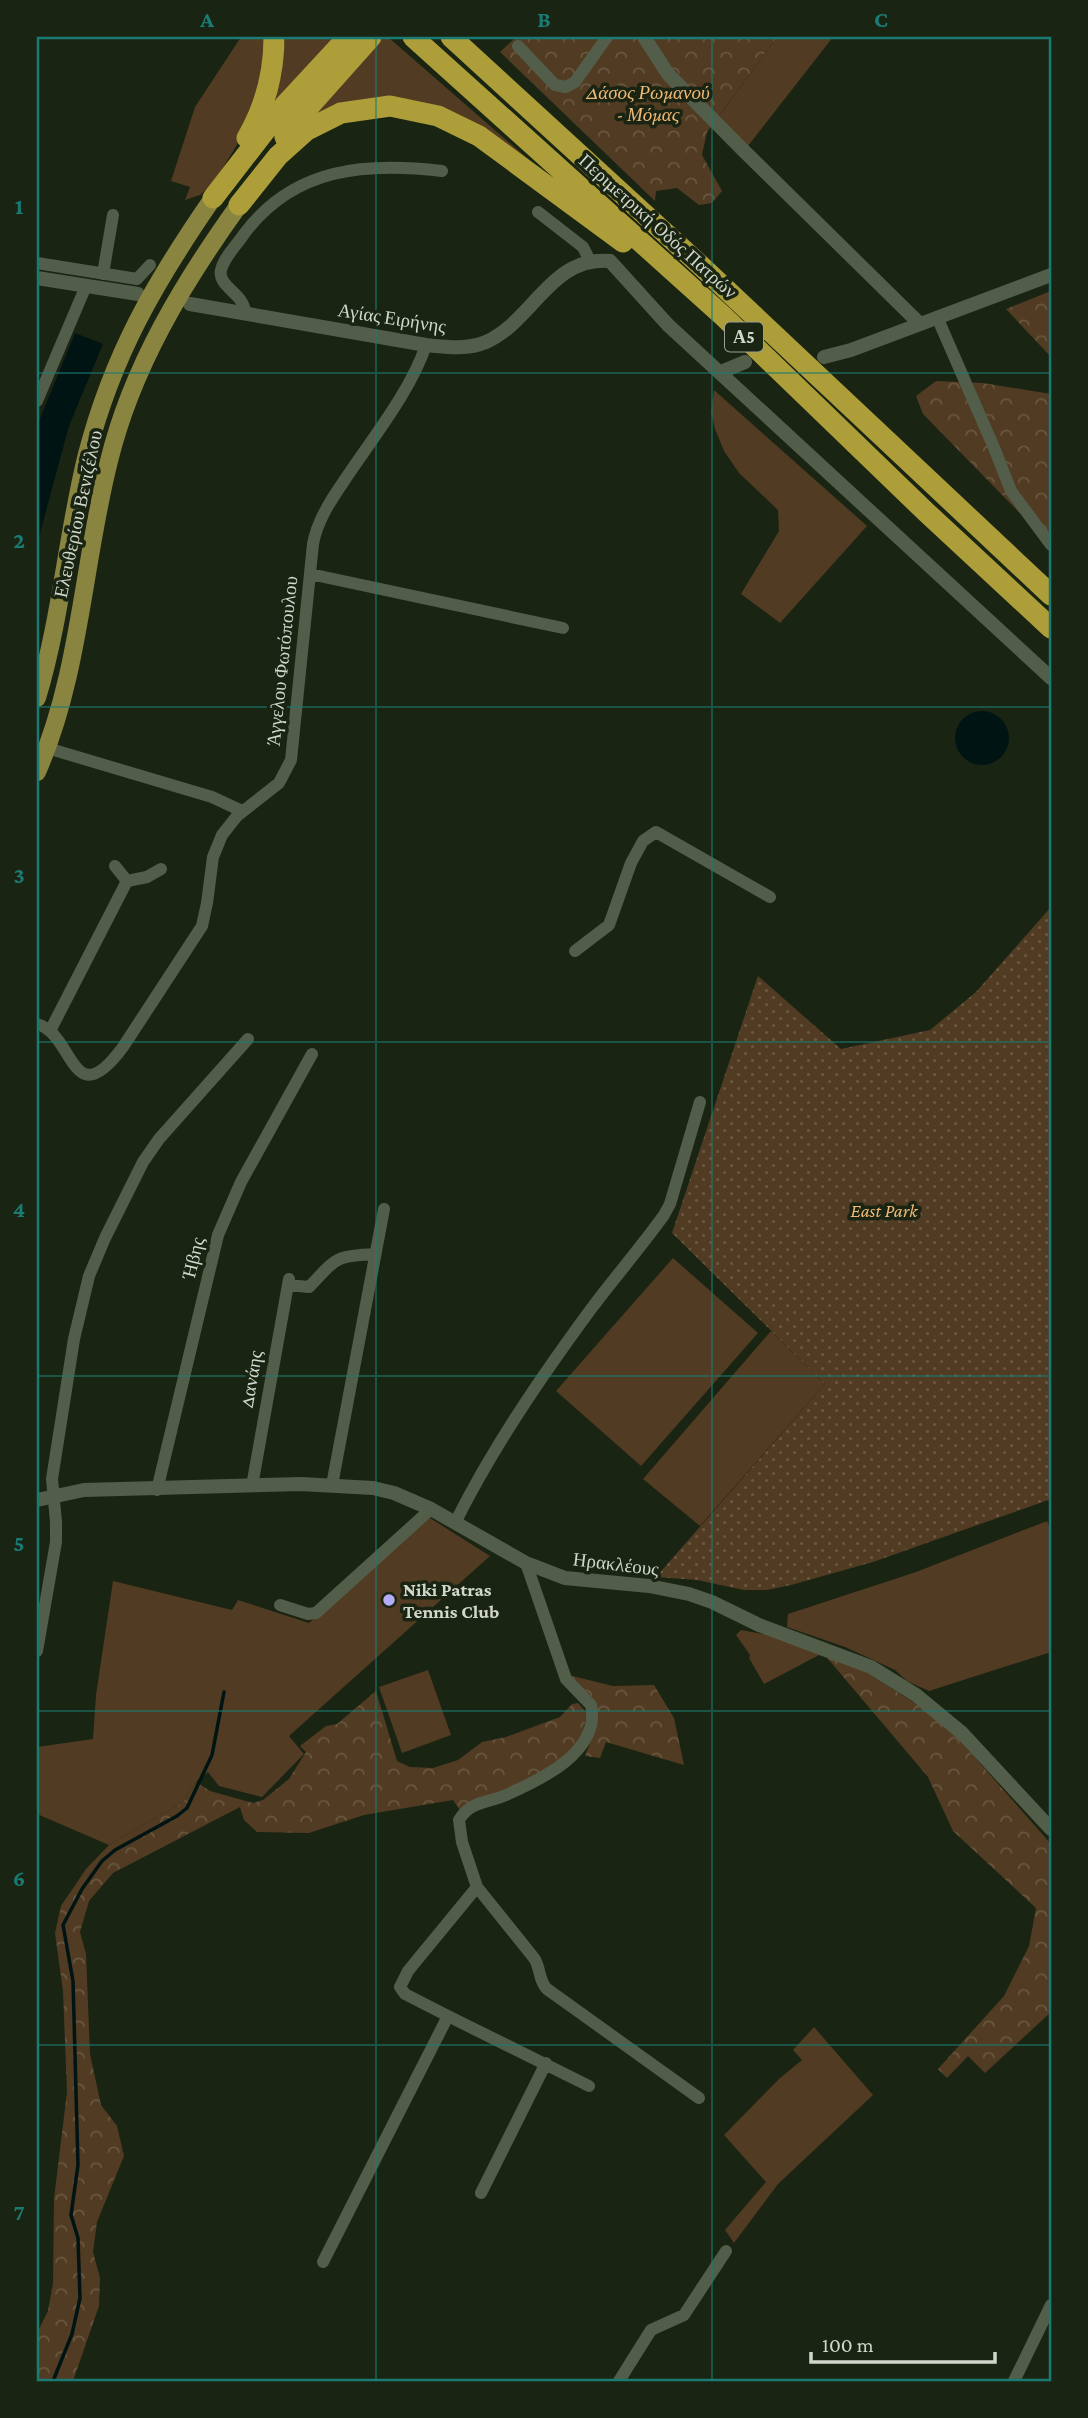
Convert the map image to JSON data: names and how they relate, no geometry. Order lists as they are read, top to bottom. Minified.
{"streets":{"highway":["Περιμετρική Οδός Πατρών","Α5"],"main road":["Ελευθερίου Βενιζέλου"],"street":["Αγίας Ειρήνης","Άγγελου Φωτόπουλου","Ήβης","Δανάης","Ηρακλέους"]},"crossings":[["Αγίας Ειρήνης","Άγγελου Φωτόπουλου"],["Ήβης","Ηρακλέους"],["Δανάης","Ηρακλέους"]],"parks":["Δάσος Ρωμανού - Μόμας","East Park"],"places":["Niki Patras Tennis Club"],"scale_bar":"100 m","grid":{"columns":["A","B","C"],"rows":["1","2","3","4","5","6","7"]}}
